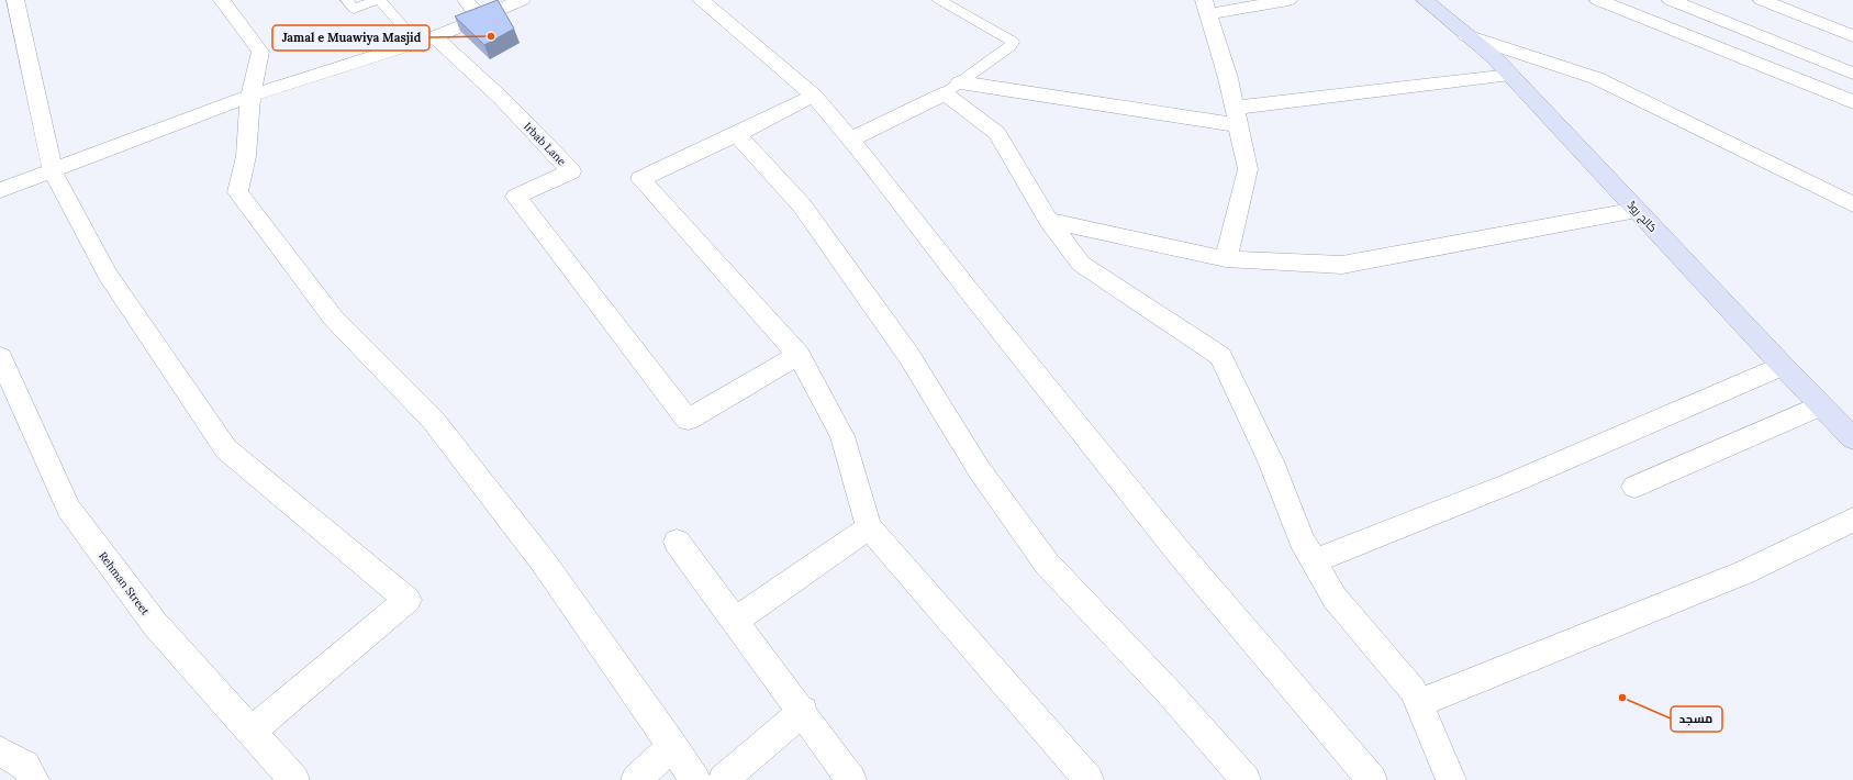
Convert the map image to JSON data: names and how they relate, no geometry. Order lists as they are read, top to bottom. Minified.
{"streets":{"main road":["کالج روڈ"],"street":["Irbab Lane","Rehman Street"]},"places":["Jamal e Muawiya Masjid","مسجد"]}
